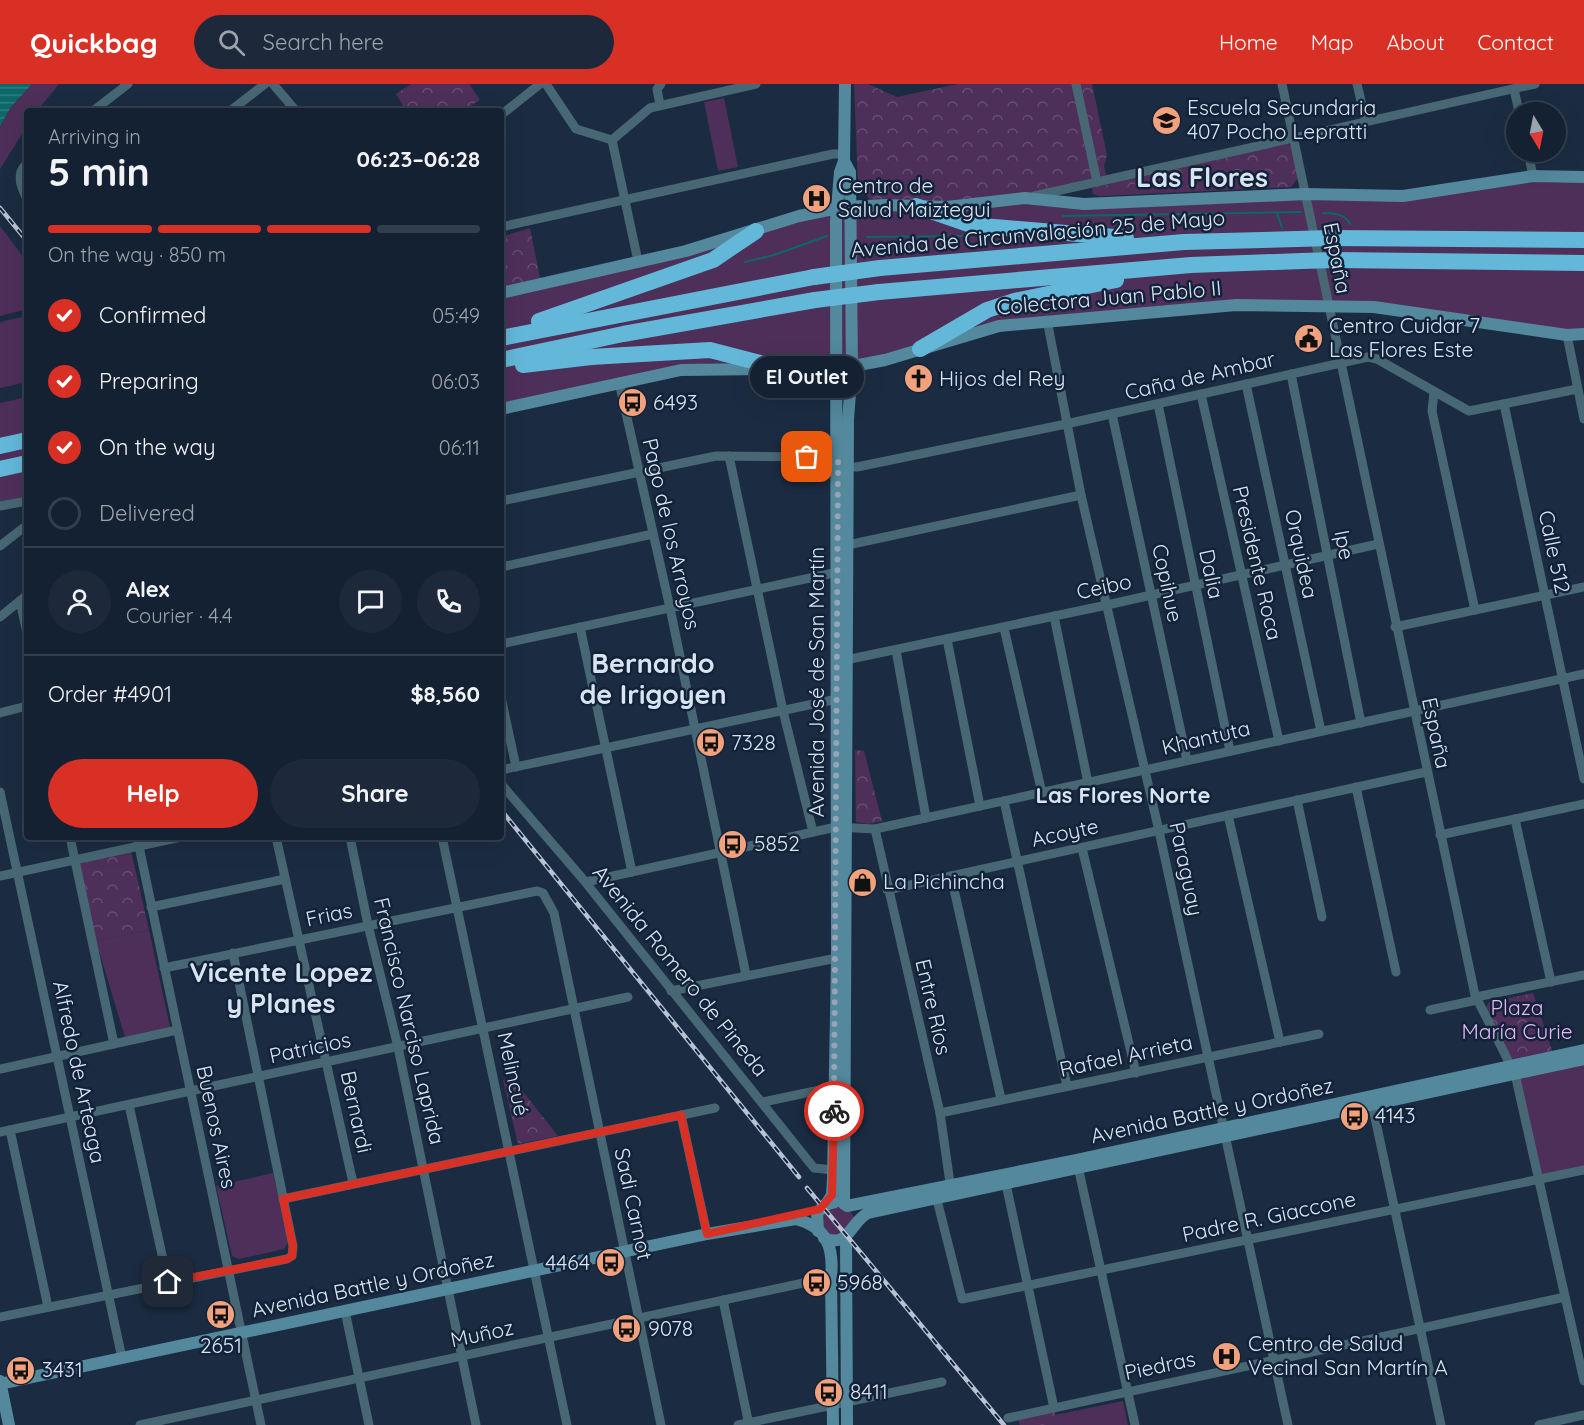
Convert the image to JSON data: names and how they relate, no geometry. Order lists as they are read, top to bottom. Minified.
{"streets":{"highway":["Avenida de Circunvalación 25 de Mayo"],"main road":["Colectora Juan Pablo II","Avenida José de San Martín","Avenida Battle y Ordoñez"],"street":["España","Caña de Ambar","Pago de los Arroyos","Ipe","Calle 512","Orquidea","Presidente Roca","Dalia","Copihue","Ceibo","Khantuta","Acoyte","Paraguay","Frias","Avenida Romero de Pineda","Entre Ríos","Francisco Narciso Laprida","Patricios","Rafael Arrieta","Alfredo de Arteaga","Melincué","Bernardi","Buenos Aires","Sadi Carnot","Padre R. Giaccone","Muñoz","Piedras"]},"crossings":[["España","Colectora Juan Pablo II"],["España","Caña de Ambar"],["España","Ceibo"],["España","Khantuta"],["España","Acoyte"],["España","Avenida Battle y Ordoñez"],["España","Padre R. Giaccone"],["España","Piedras"],["Colectora Juan Pablo II","Pago de los Arroyos"],["Colectora Juan Pablo II","Avenida José de San Martín"],["Colectora Juan Pablo II","Paraguay"],["Caña de Ambar","Ipe"],["Caña de Ambar","Calle 512"],["Caña de Ambar","Orquidea"],["Caña de Ambar","Presidente Roca"],["Caña de Ambar","Dalia"],["Caña de Ambar","Copihue"],["Caña de Ambar","Avenida José de San Martín"],["Caña de Ambar","Paraguay"],["Ipe","Ceibo"],["Ipe","Khantuta"],["Calle 512","Khantuta"],["Orquidea","Ceibo"],["Orquidea","Khantuta"],["Presidente Roca","Ceibo"],["Presidente Roca","Khantuta"],["Dalia","Ceibo"],["Dalia","Khantuta"],["Copihue","Ceibo"],["Copihue","Khantuta"],["Ceibo","Avenida José de San Martín"],["Ceibo","Paraguay"],["Avenida José de San Martín","Khantuta"],["Avenida José de San Martín","Avenida Romero de Pineda"],["Avenida José de San Martín","Avenida Battle y Ordoñez"],["Khantuta","Paraguay"],["Khantuta","Entre Ríos"],["Acoyte","Paraguay"],["Acoyte","Entre Ríos"],["Paraguay","Rafael Arrieta"],["Paraguay","Avenida Battle y Ordoñez"],["Paraguay","Padre R. Giaccone"],["Paraguay","Piedras"],["Frias","Francisco Narciso Laprida"],["Frias","Melincué"],["Frias","Bernardi"],["Frias","Buenos Aires"],["Frias","Sadi Carnot"],["Entre Ríos","Rafael Arrieta"],["Entre Ríos","Avenida Battle y Ordoñez"],["Francisco Narciso Laprida","Patricios"],["Francisco Narciso Laprida","Avenida Battle y Ordoñez"],["Francisco Narciso Laprida","Muñoz"],["Patricios","Alfredo de Arteaga"],["Patricios","Melincué"],["Patricios","Bernardi"],["Patricios","Buenos Aires"],["Patricios","Sadi Carnot"],["Alfredo de Arteaga","Avenida Battle y Ordoñez"],["Melincué","Avenida Battle y Ordoñez"],["Melincué","Muñoz"],["Avenida Battle y Ordoñez","Buenos Aires"],["Avenida Battle y Ordoñez","Sadi Carnot"],["Avenida Battle y Ordoñez","Padre R. Giaccone"],["Buenos Aires","Muñoz"],["Sadi Carnot","Muñoz"]],"districts":["Las Flores","Bernardo de Irigoyen","Las Flores Norte","Vicente Lopez y Planes"],"parks":["Plaza María Curie"],"places":{"school or university":["Escuela Secundaria 407 Pocho Lepratti"],"hospital":["Centro de Salud Maiztegui","Centro de Salud Vecinal San Martín A"],"public building":["Centro Cuidar 7 Las Flores Este"],"church":["Hijos del Rey"],"bus stop":["6493","7328","5852","4143","4464","5968","2651","9078","3431","8411"],"other":["El Outlet"],"shop":["La Pichincha"]},"north":"bottom","page":{"header":"Quickbag","search":"Search here","nav":["Home","Map","About","Contact"],"heading":["5 min","Arriving in","06:23–06:28"],"panel":["Alex","Courier · 4.4","Order #4901","$8,560"],"bar":"On the way · 850 m","list":[["Confirmed","05:49"],["Preparing","06:03"],["On the way","06:11"],"Delivered"],"bubble":"El Outlet","buttons":["Help","Share"]}}
